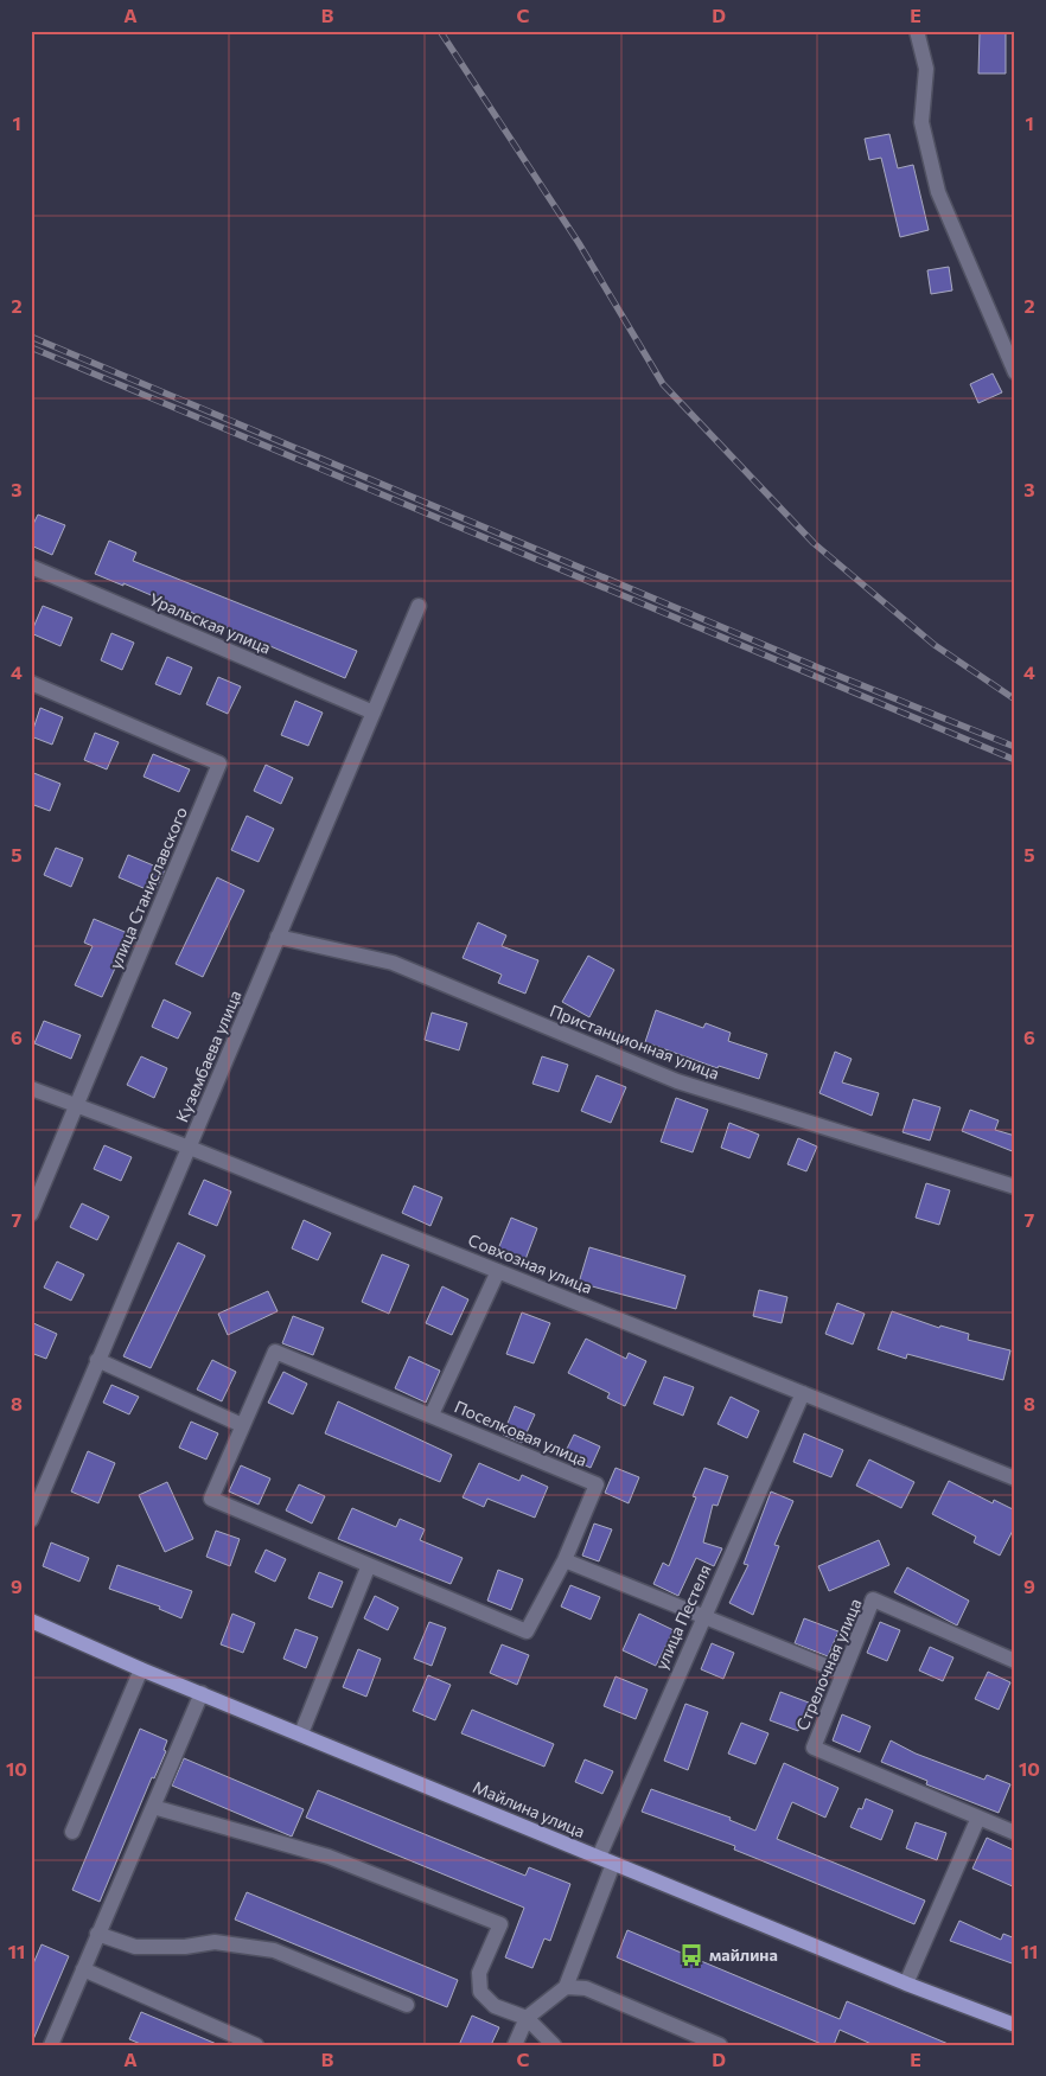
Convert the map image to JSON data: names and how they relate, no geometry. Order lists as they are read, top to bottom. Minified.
{"streets":{"main road":["Майлина улица"],"street":["Уральская улица","улица Станиславского","Пристанционная улица","Кузембаева улица","Совхозная улица","Поселковая улица","улица Пестеля","Стрелочная улица"]},"crossings":[["Уральская улица","Кузембаева улица"],["улица Станиславского","Совхозная улица"],["Пристанционная улица","Кузембаева улица"],["Кузембаева улица","Совхозная улица"],["Совхозная улица","улица Пестеля"],["улица Пестеля","Майлина улица"]],"places":{"bus stop":["майлина"]},"grid":{"columns":["A","B","C","D","E"],"rows":["1","2","3","4","5","6","7","8","9","10","11"]}}
